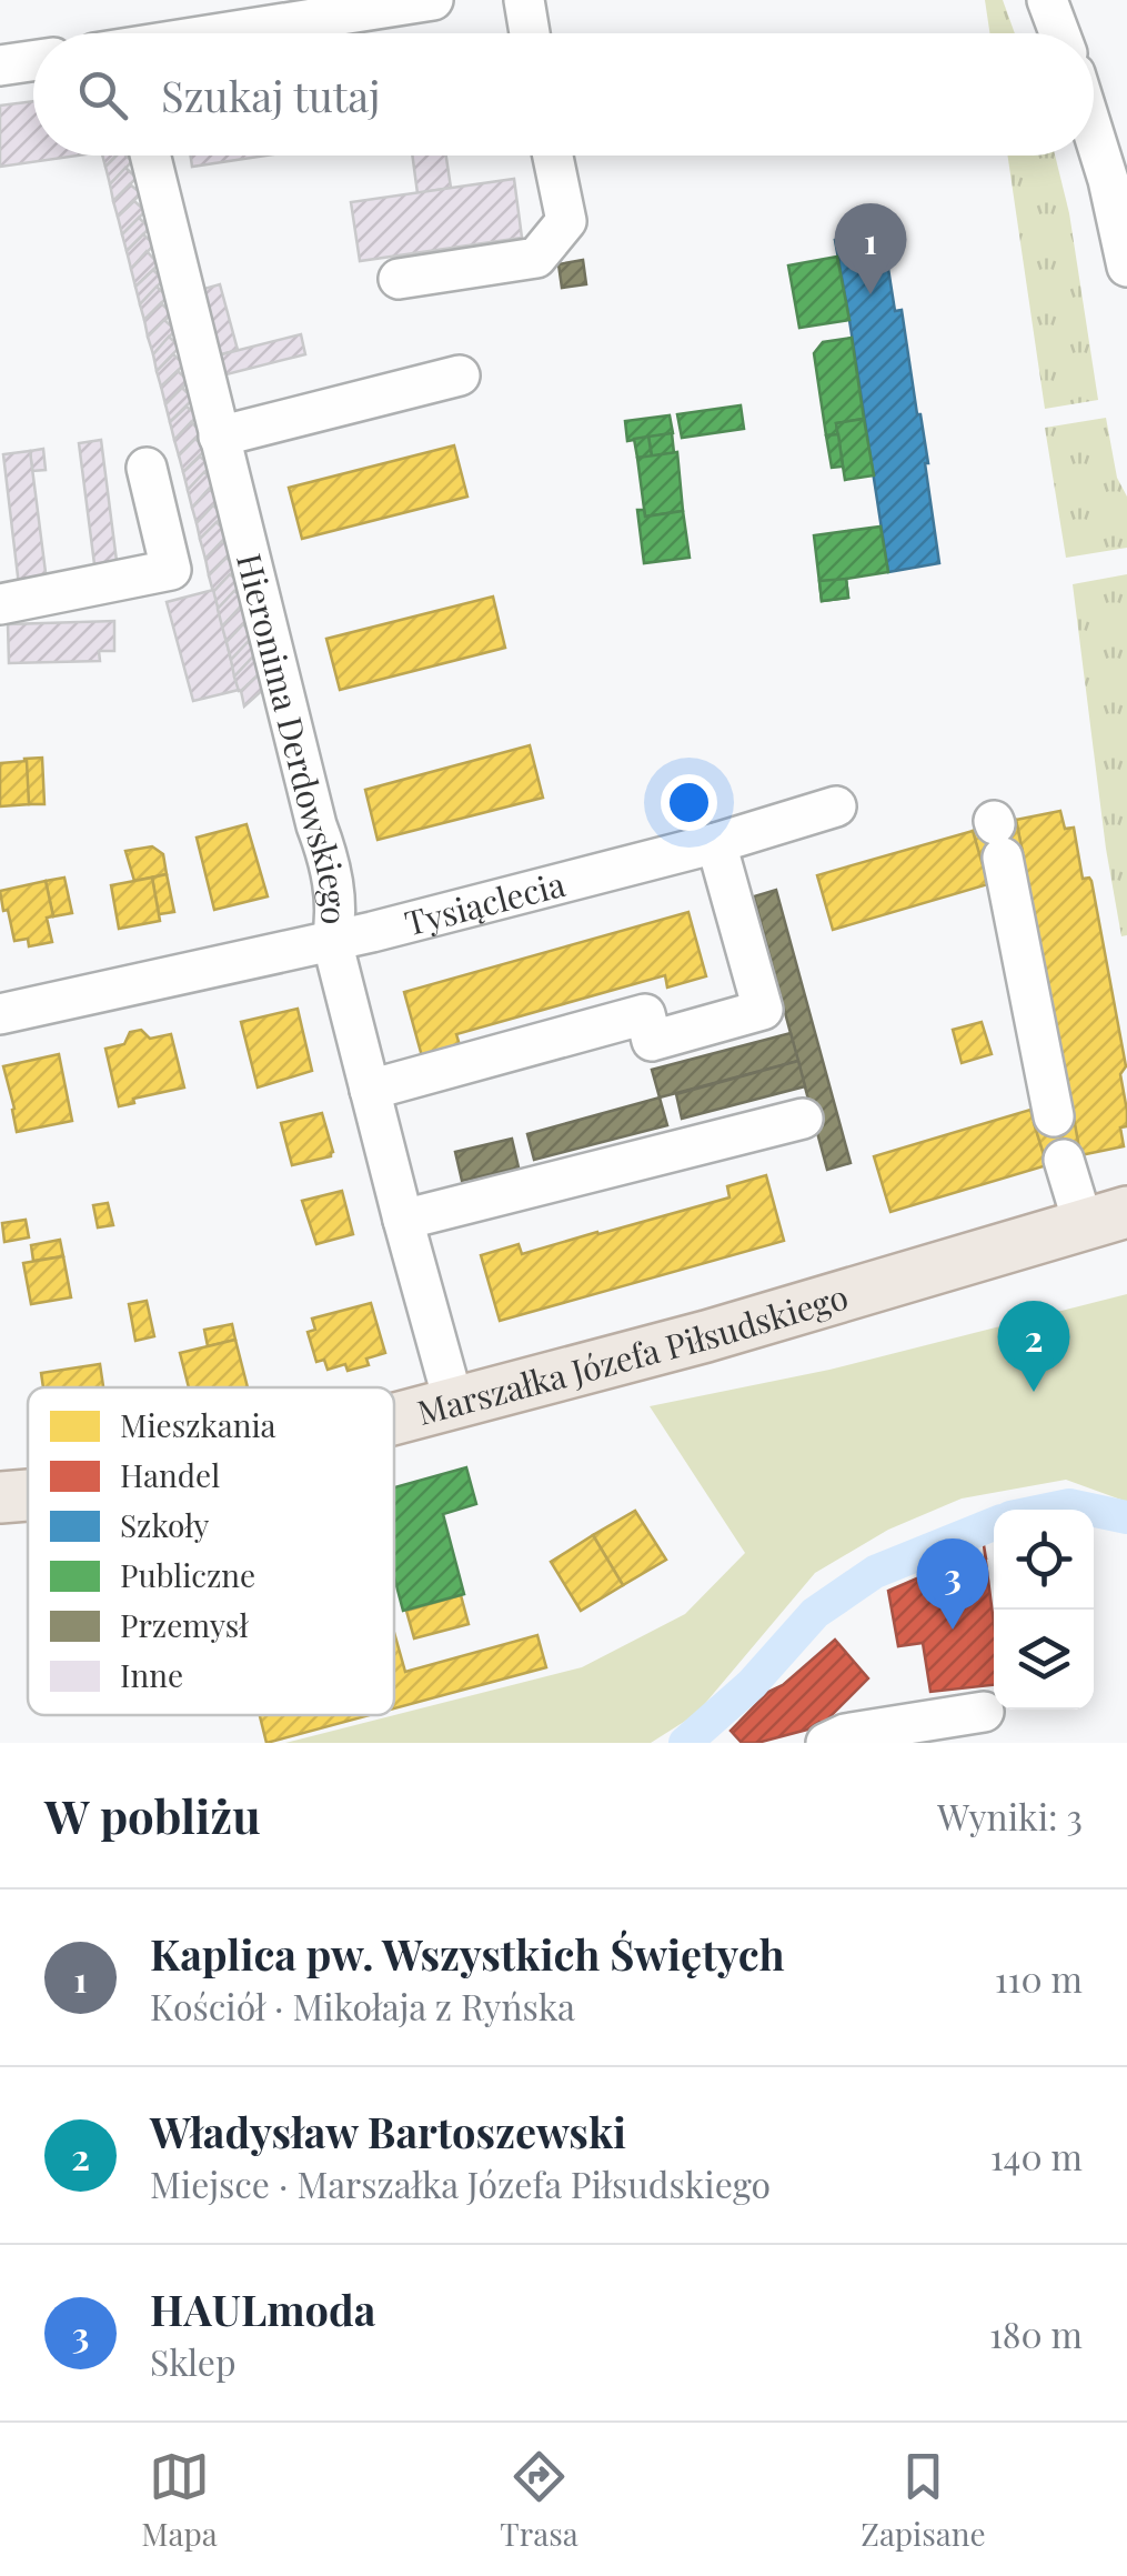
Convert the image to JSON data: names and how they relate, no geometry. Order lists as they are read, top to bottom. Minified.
{"streets":{"main road":["Marszałka Józefa Piłsudskiego"],"street":["Hieronima Derdowskiego","Tysiąclecia"]},"crossings":[["Hieronima Derdowskiego","Tysiąclecia"],["Hieronima Derdowskiego","Marszałka Józefa Piłsudskiego"]],"legend":["Mieszkania","Handel","Szkoły","Publiczne","Przemysł","Inne"],"page":{"search":"Szukaj tutaj","pins":["1","2","3"],"heading":["W pobliżu","Wyniki: 3"],"list":[{"mark":"1","name":"Kaplica pw. Wszystkich Świętych","note":"Kościół · Mikołaja z Ryńska","value":"110 m"},{"mark":"2","name":"Władysław Bartoszewski","note":"Miejsce · Marszałka Józefa Piłsudskiego","value":"140 m"},{"mark":"3","name":"HAULmoda","note":"Sklep","value":"180 m"}],"nav":["Mapa","Trasa","Zapisane"]}}
